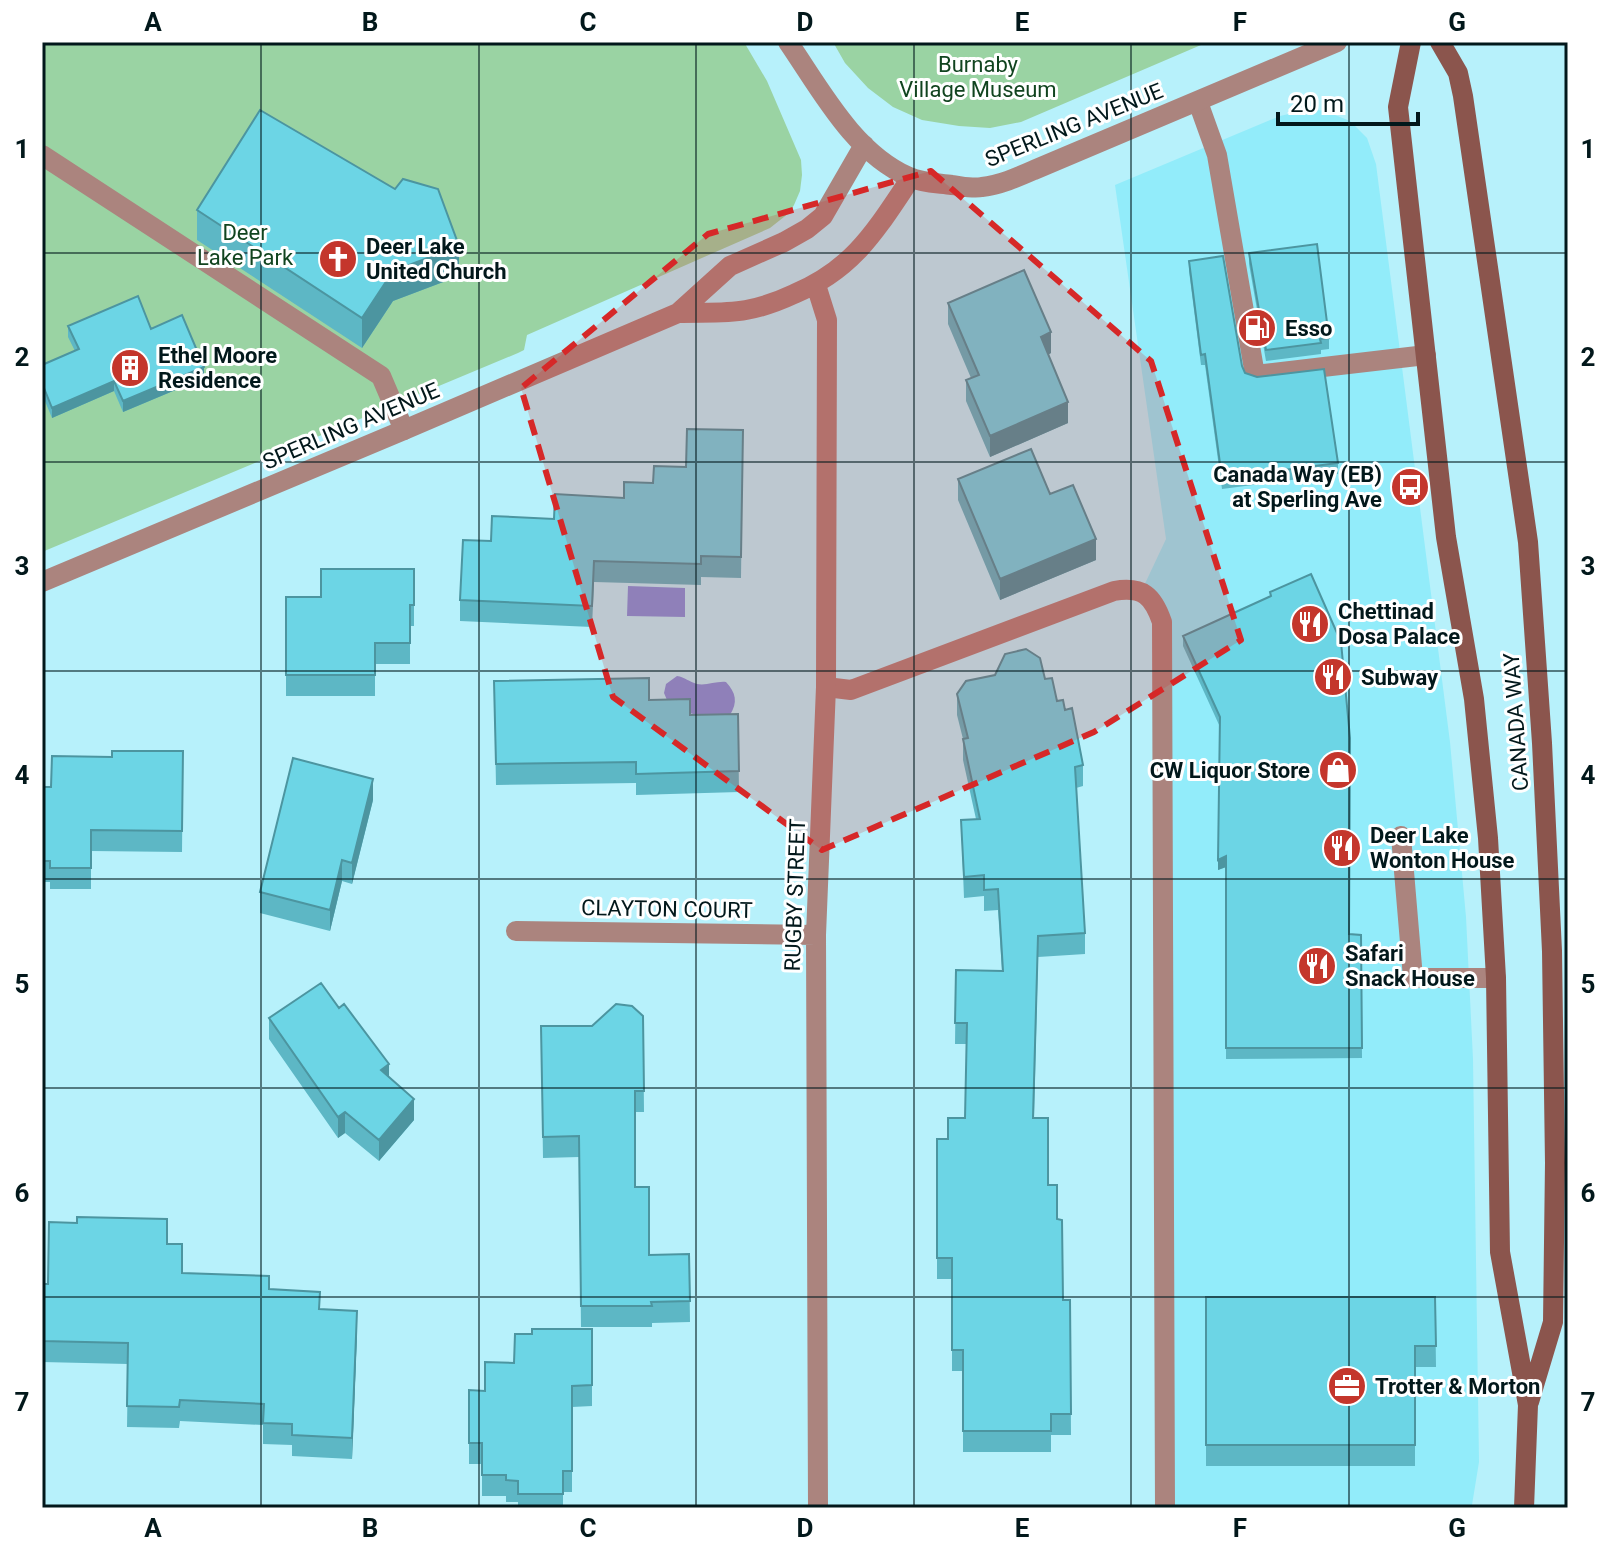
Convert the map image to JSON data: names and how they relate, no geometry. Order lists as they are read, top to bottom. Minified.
{"streets":{"main road":["CANADA WAY"],"street":["SPERLING AVENUE","RUGBY STREET","CLAYTON COURT"]},"crossings":[["SPERLING AVENUE","RUGBY STREET"],["RUGBY STREET","CLAYTON COURT"]],"parks":["Burnaby Village Museum","Deer Lake Park"],"places":{"church":["Deer Lake United Church"],"fuel station":["Esso"],"building":["Ethel Moore Residence"],"bus stop":["Canada Way (EB) at Sperling Ave"],"restaurant":["Chettinad Dosa Palace","Subway","Deer Lake Wonton House","Safari Snack House"],"shop":["CW Liquor Store"],"office":["Trotter & Morton"]},"scale_bar":"20 m","grid":{"columns":["A","B","C","D","E","F","G"],"rows":["1","2","3","4","5","6","7"]}}
